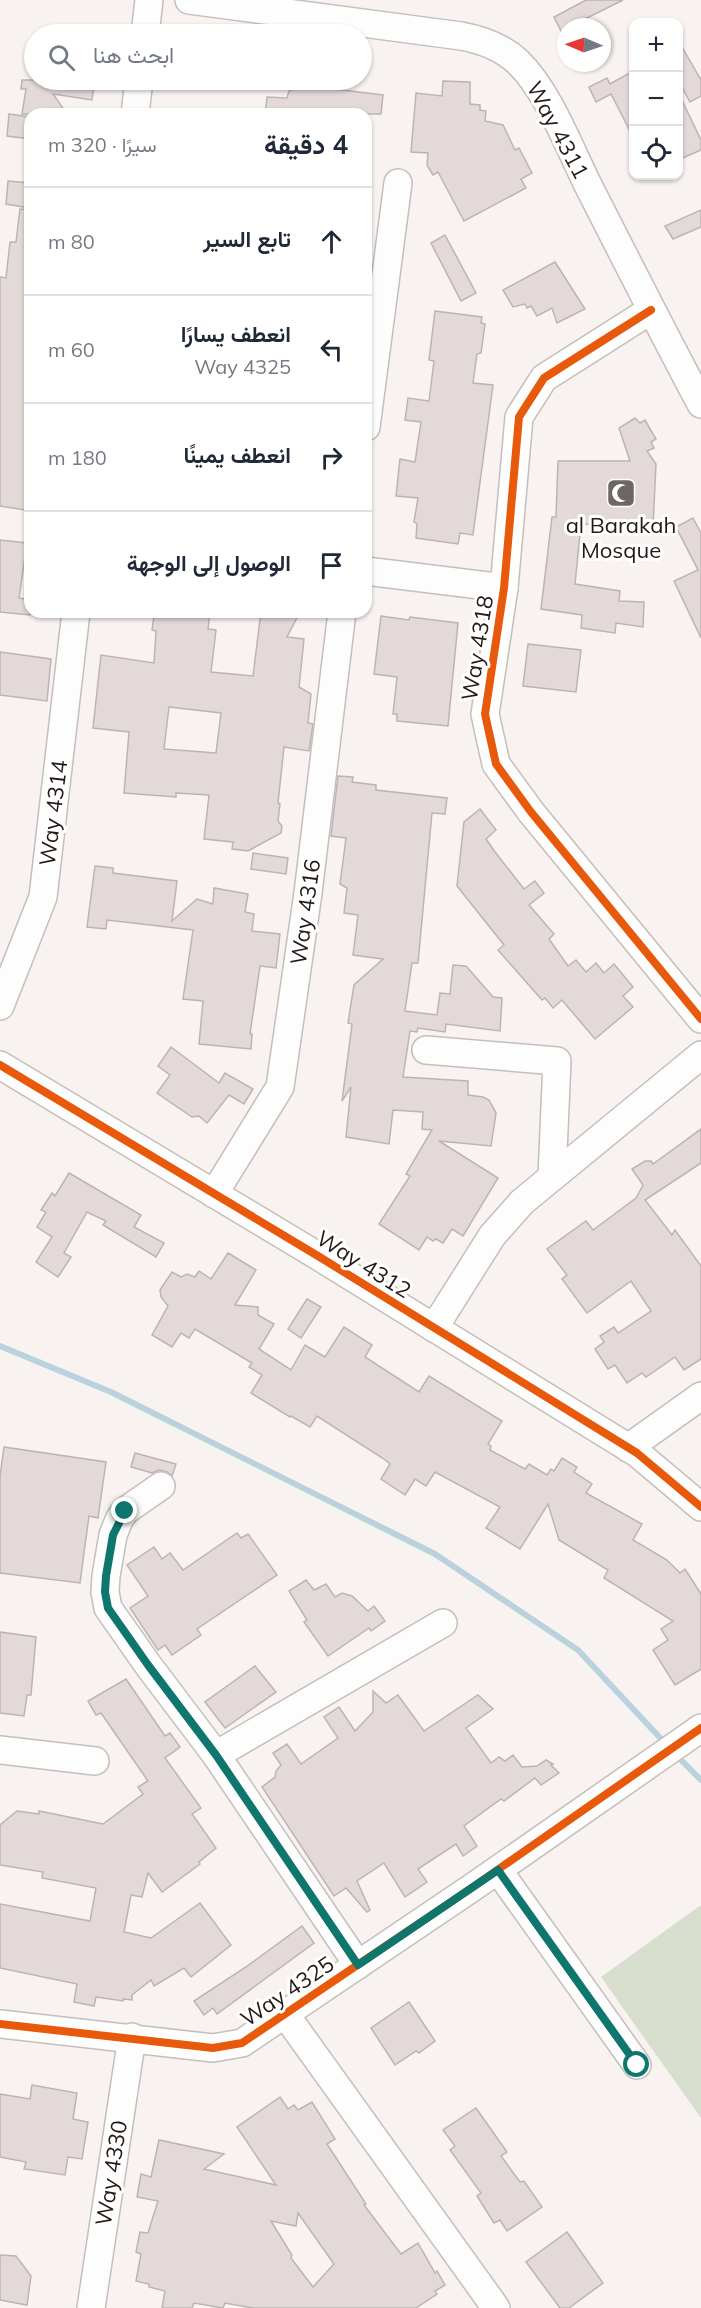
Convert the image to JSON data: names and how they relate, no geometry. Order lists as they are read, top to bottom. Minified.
{"streets":{"street":["Way 4311","Way 4318","Way 4314","Way 4316","Way 4312","Way 4325","Way 4330"]},"crossings":[["Way 4311","Way 4318"],["Way 4316","Way 4312"],["Way 4325","Way 4330"]],"places":{"mosque":["al Barakah Mosque"]},"north":"left","page":{"map_buttons":["+","−"],"search":"ابحث هنا","heading":["4 دقيقة","سيرًا · 320 m"],"list":[["تابع السير","80 m"],["انعطف يسارًا","Way 4325","60 m"],["انعطف يمينًا","180 m"],"الوصول إلى الوجهة"]}}
